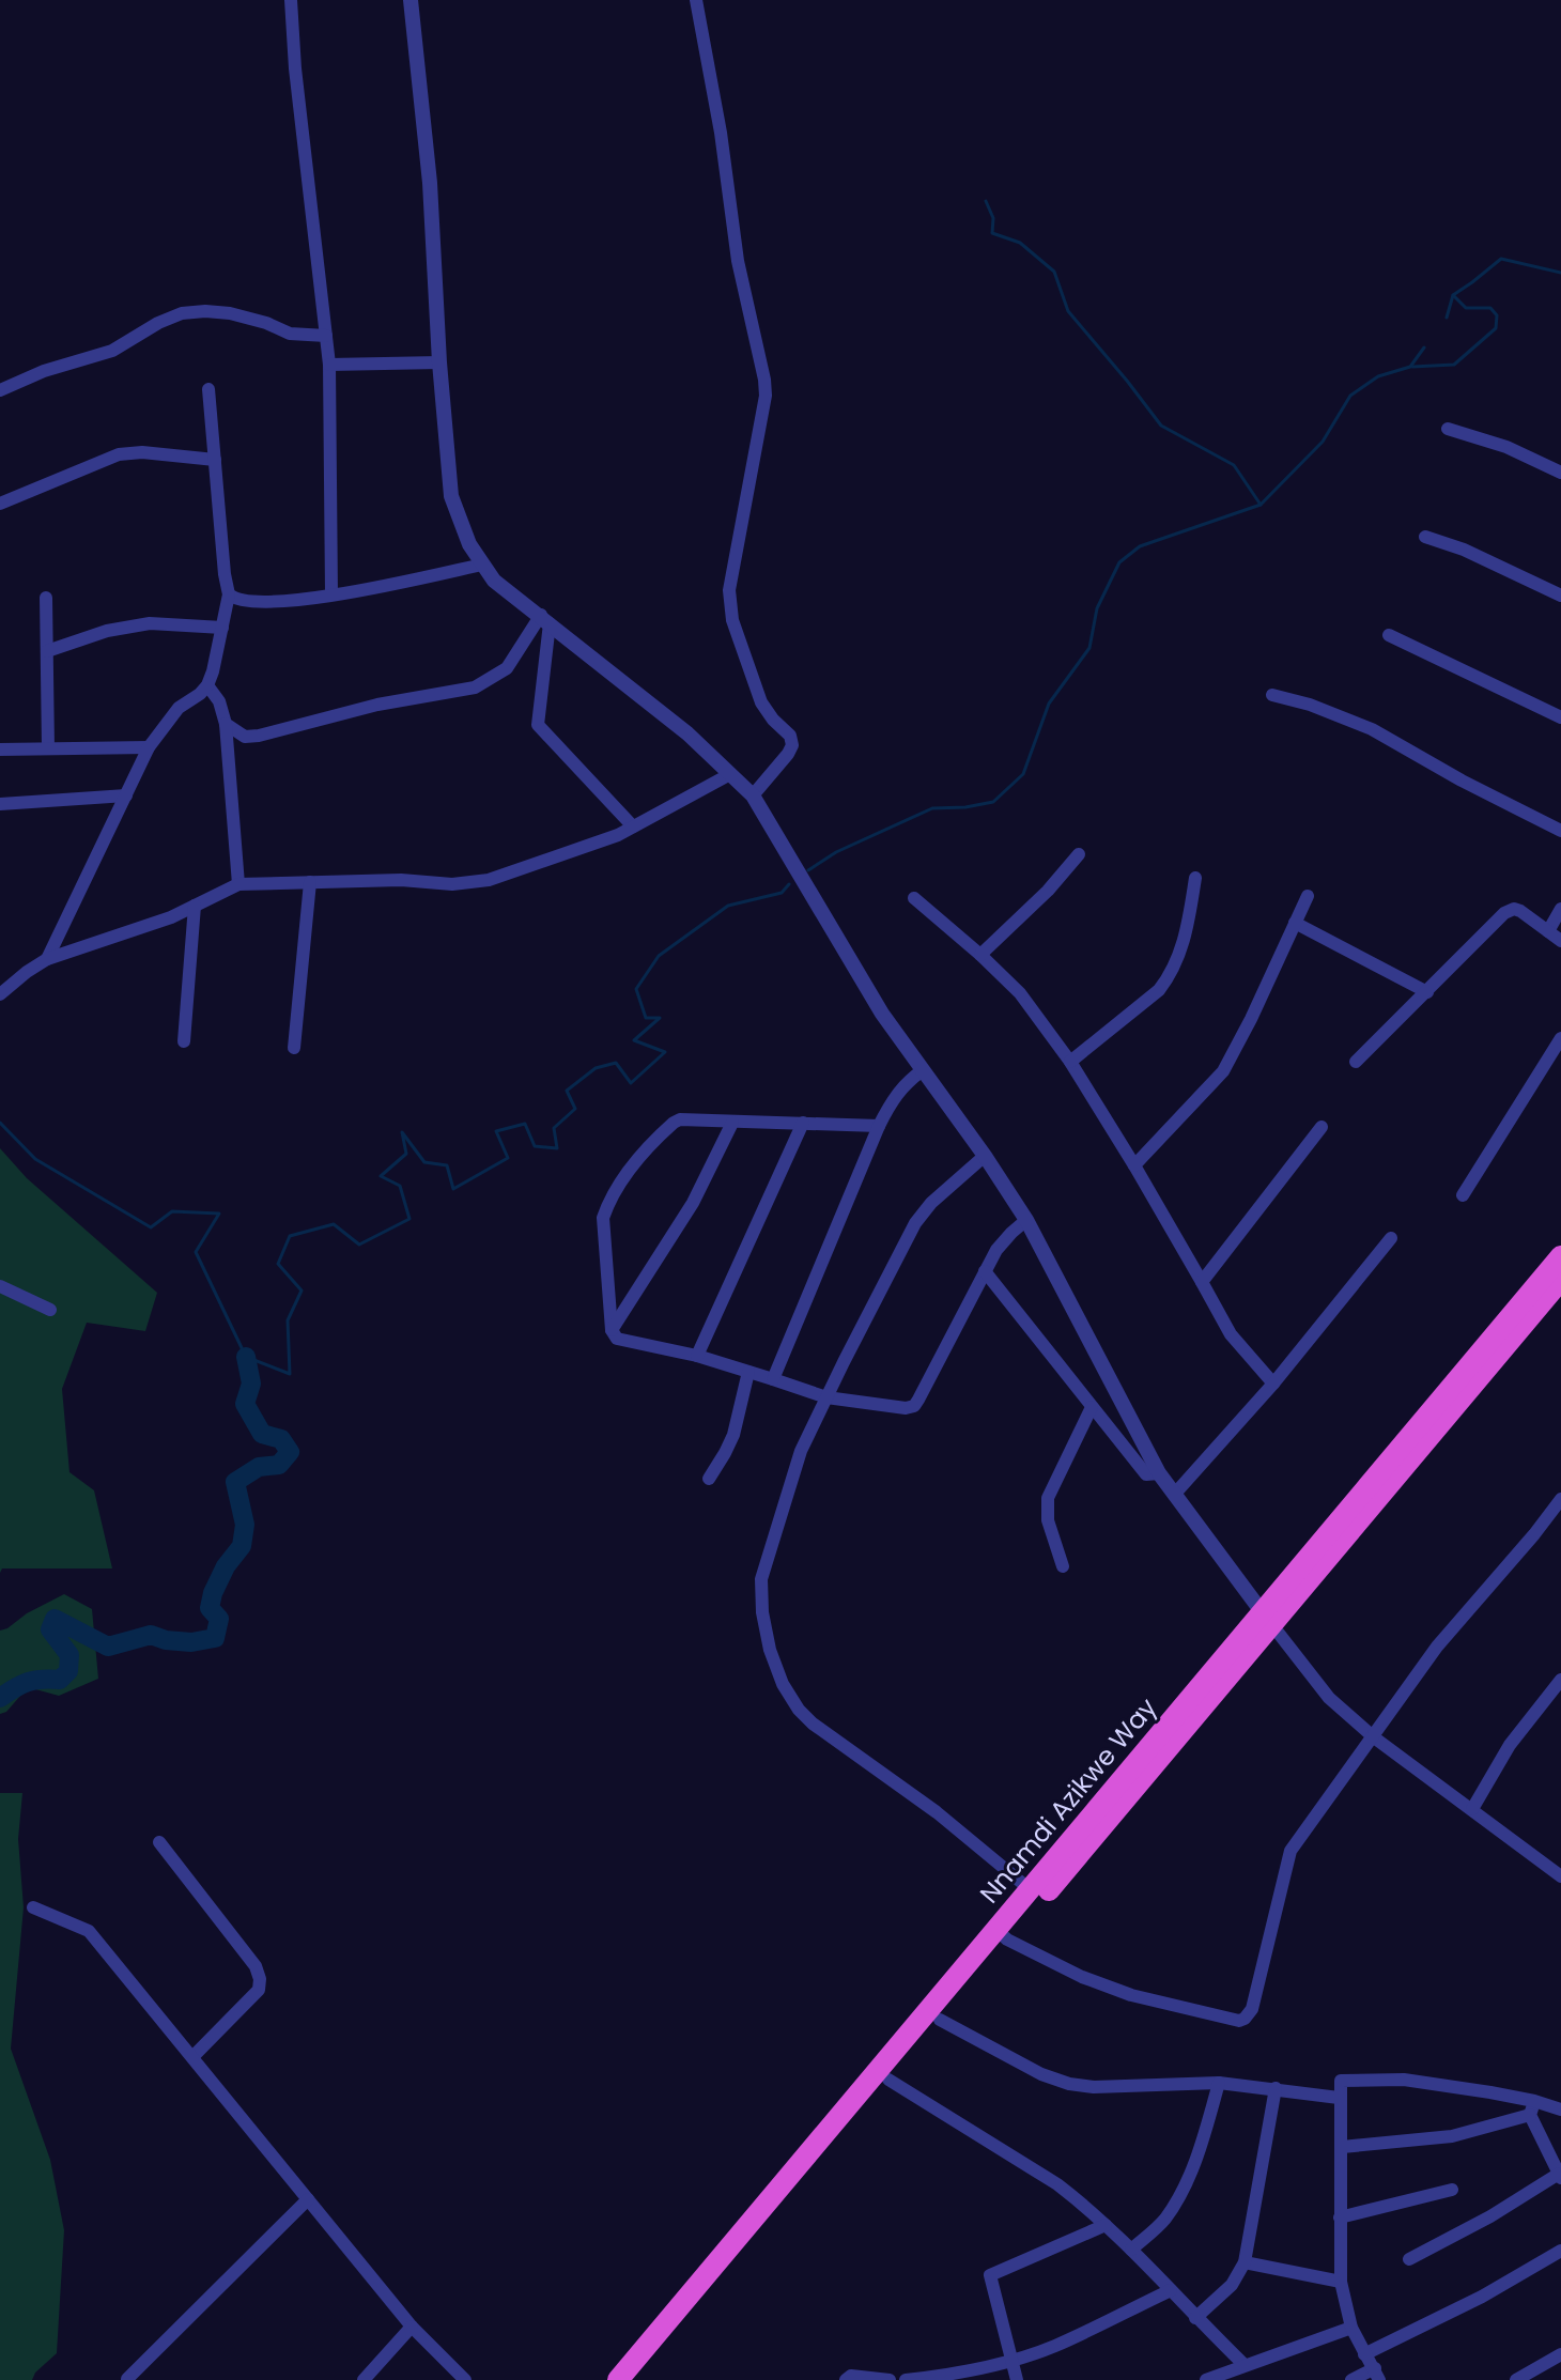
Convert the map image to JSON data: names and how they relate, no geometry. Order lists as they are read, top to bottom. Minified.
{"streets":{"highway":["Nnamdi Azikwe Way"]}}
